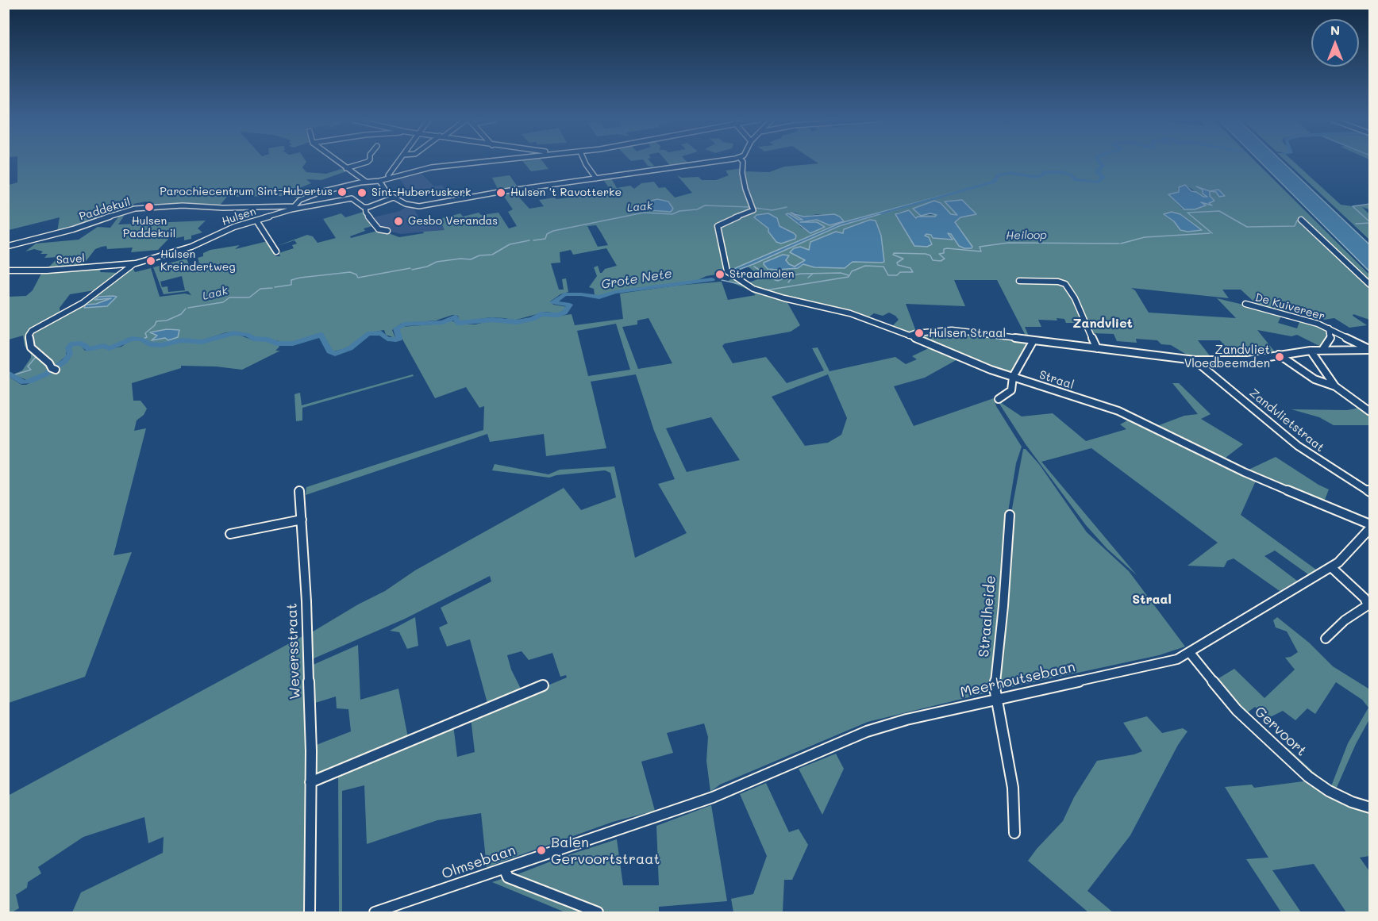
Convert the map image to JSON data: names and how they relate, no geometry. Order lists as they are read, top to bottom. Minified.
{"streets":{"street":["Paddekuil","Hulsen","Savel","De Kuivereer","Straal","Zandvlietstraat","Straalheide","Weversstraat","Meerhoutsebaan","Gervoort","Olmsebaan"]},"crossings":[["Paddekuil","Hulsen"],["Hulsen","Savel"],["Straalheide","Meerhoutsebaan"],["Meerhoutsebaan","Gervoort"],["Meerhoutsebaan","Olmsebaan"]],"districts":["Zandvliet","Straal"],"water":["Laak","Heiloop","Grote Nete"],"places":["Parochiecentrum Sint-Hubertus","Sint-Hubertuskerk","Hulsen 't Ravotterke","Hulsen Paddekuil","Gesbo Verandas","Hulsen Kreindertweg","Straalmolen","Hulsen Straal","Zandvliet Vloedbeemden","Balen Gervoortstraat"],"north":"top"}
